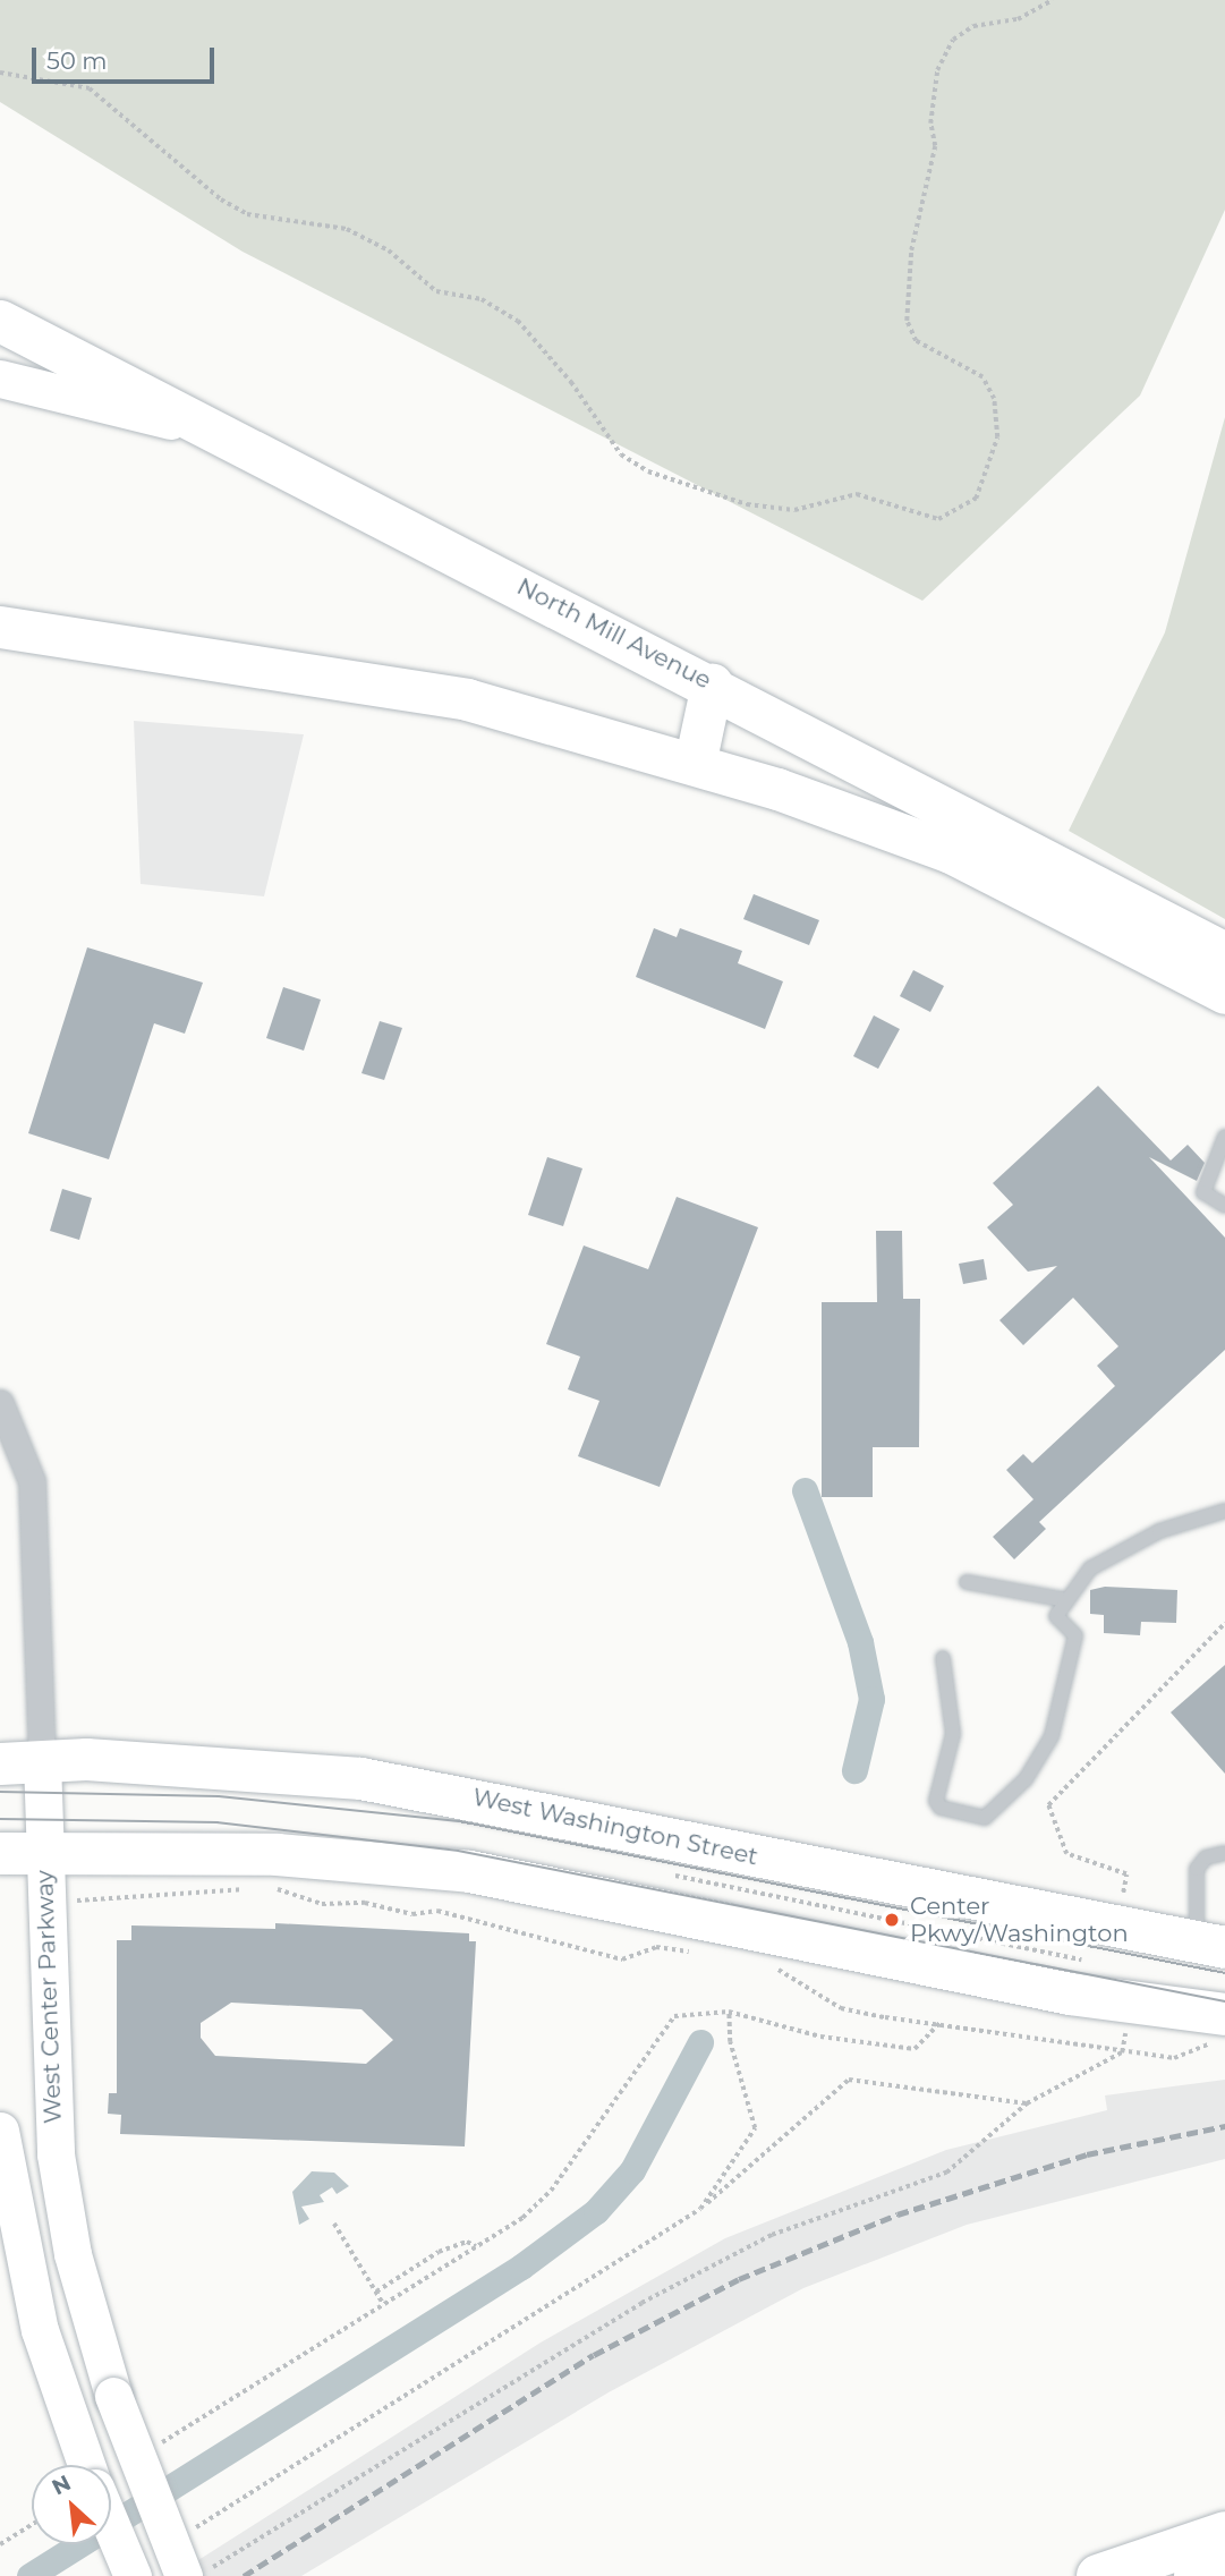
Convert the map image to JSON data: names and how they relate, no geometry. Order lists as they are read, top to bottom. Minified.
{"streets":{"main road":["North Mill Avenue","West Washington Street"],"street":["West Center Parkway"]},"crossings":[["West Washington Street","West Center Parkway"]],"places":["Center Pkwy/Washington"],"scale_bar":"50 m","north":"top left"}
